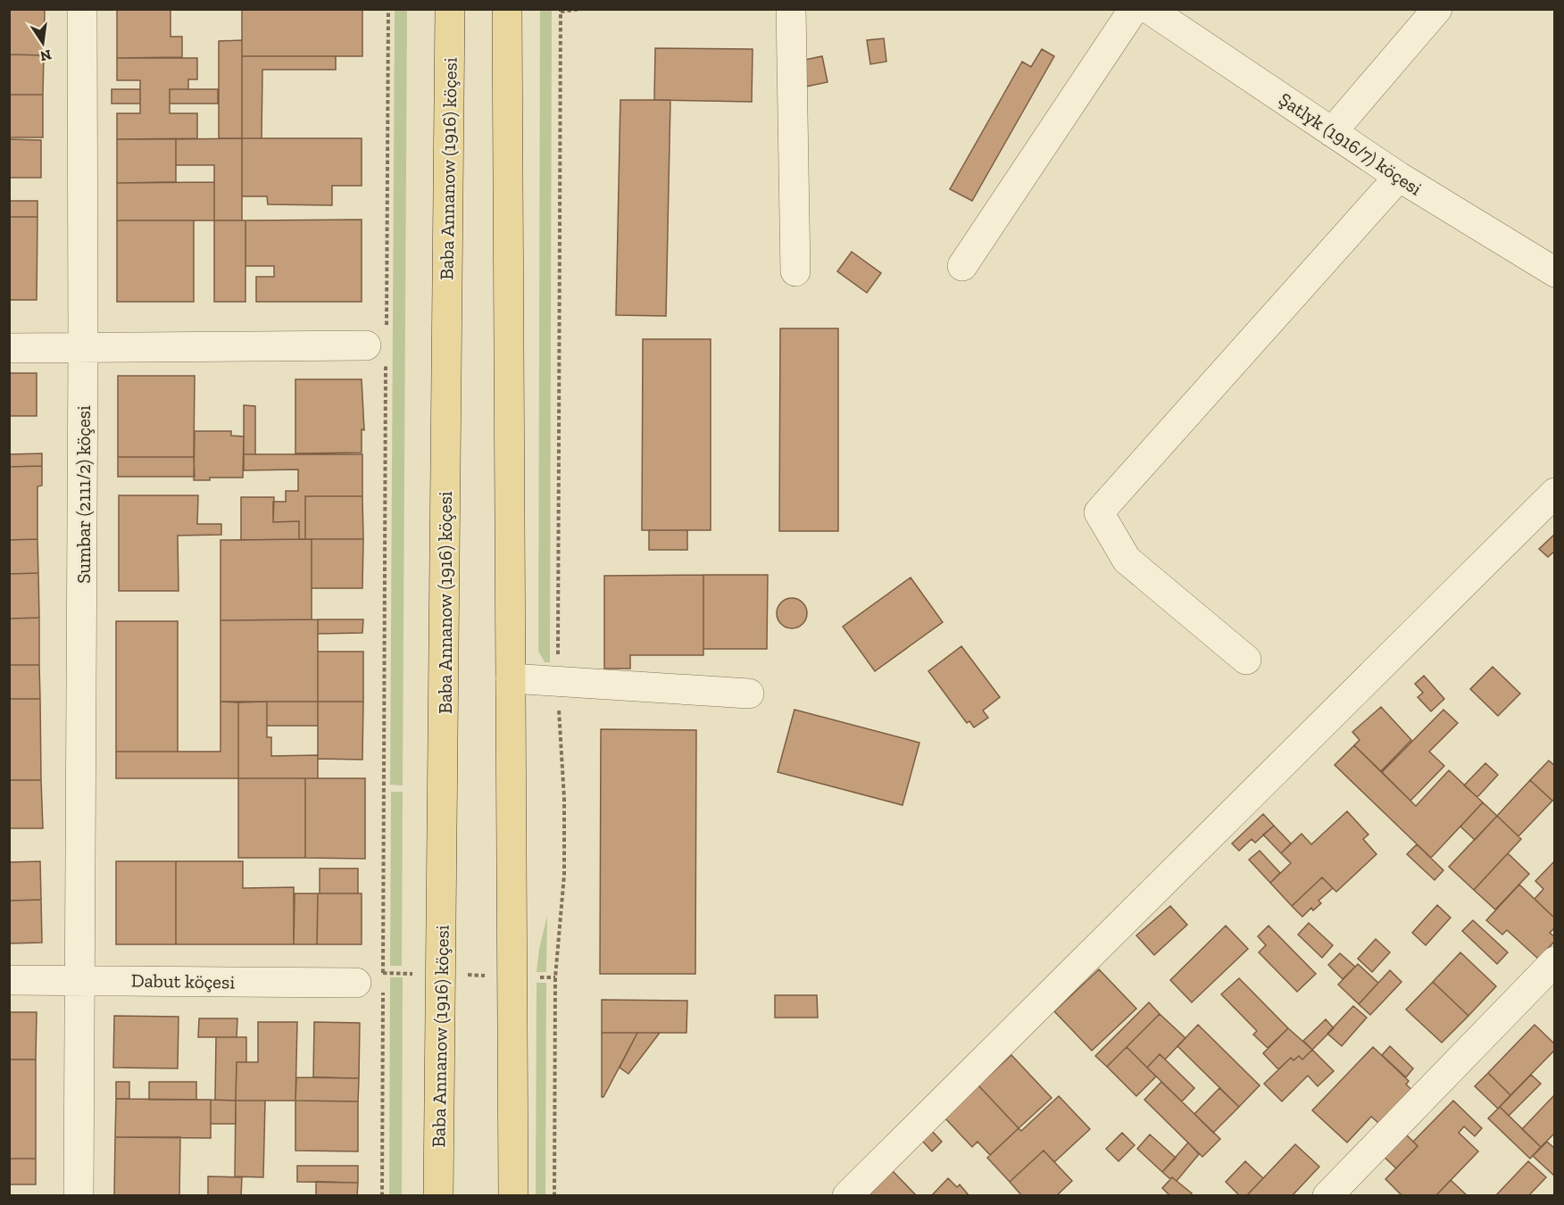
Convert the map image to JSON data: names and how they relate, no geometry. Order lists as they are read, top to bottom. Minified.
{"streets":{"main road":["Baba Annanow (1916) köçesi"],"street":["Şatlyk (1916/7) köçesi","Sumbar (2111/2) köçesi","Dabut köçesi"]},"crossings":[["Sumbar (2111/2) köçesi","Dabut köçesi"]],"north":"bottom"}
